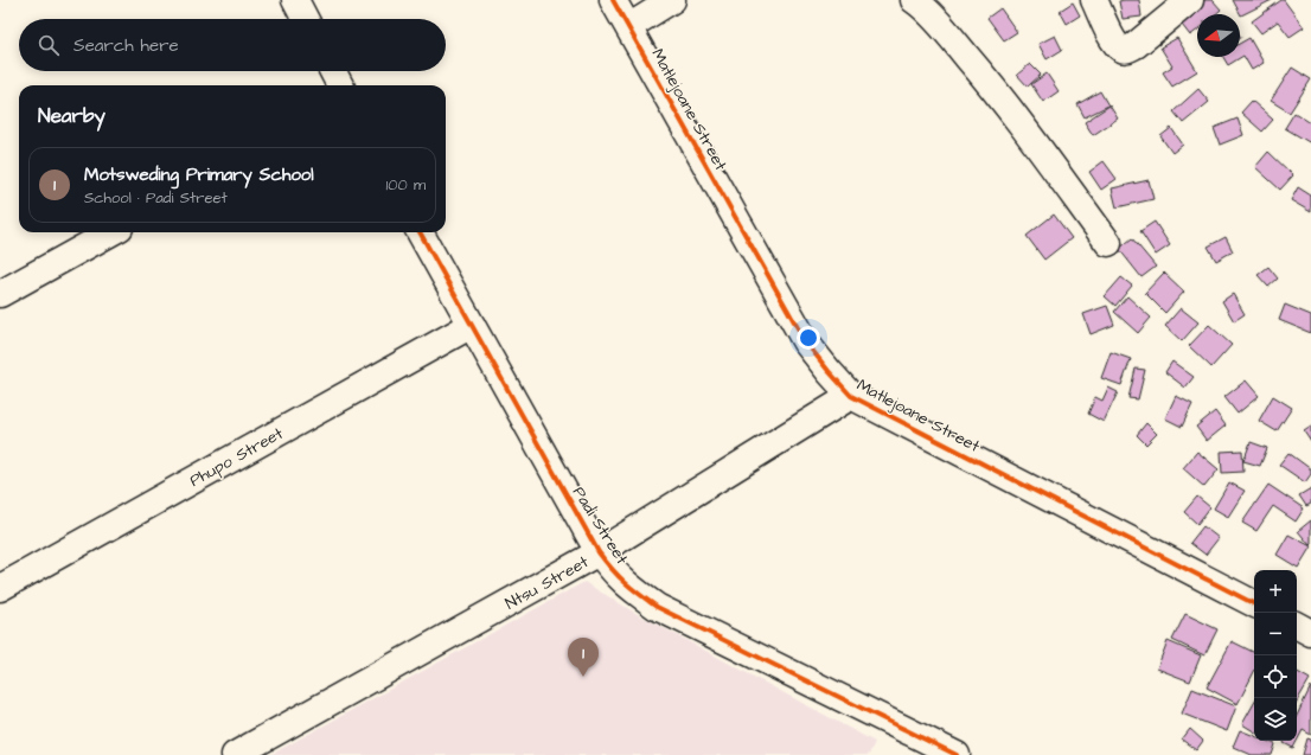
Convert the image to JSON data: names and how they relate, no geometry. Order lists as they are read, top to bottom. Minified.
{"streets":{"street":["Matlejoane Street","Phupo Street","Padi Street","Ntsu Street"]},"crossings":[["Matlejoane Street","Ntsu Street"],["Phupo Street","Padi Street"],["Padi Street","Ntsu Street"]],"north":"left","page":{"search":"Search here","heading":"Nearby","list":[{"mark":"1","name":"Motsweding Primary School","note":"School · Padi Street","value":"100 m"}],"map_buttons":["+","−"],"pins":"1"}}
